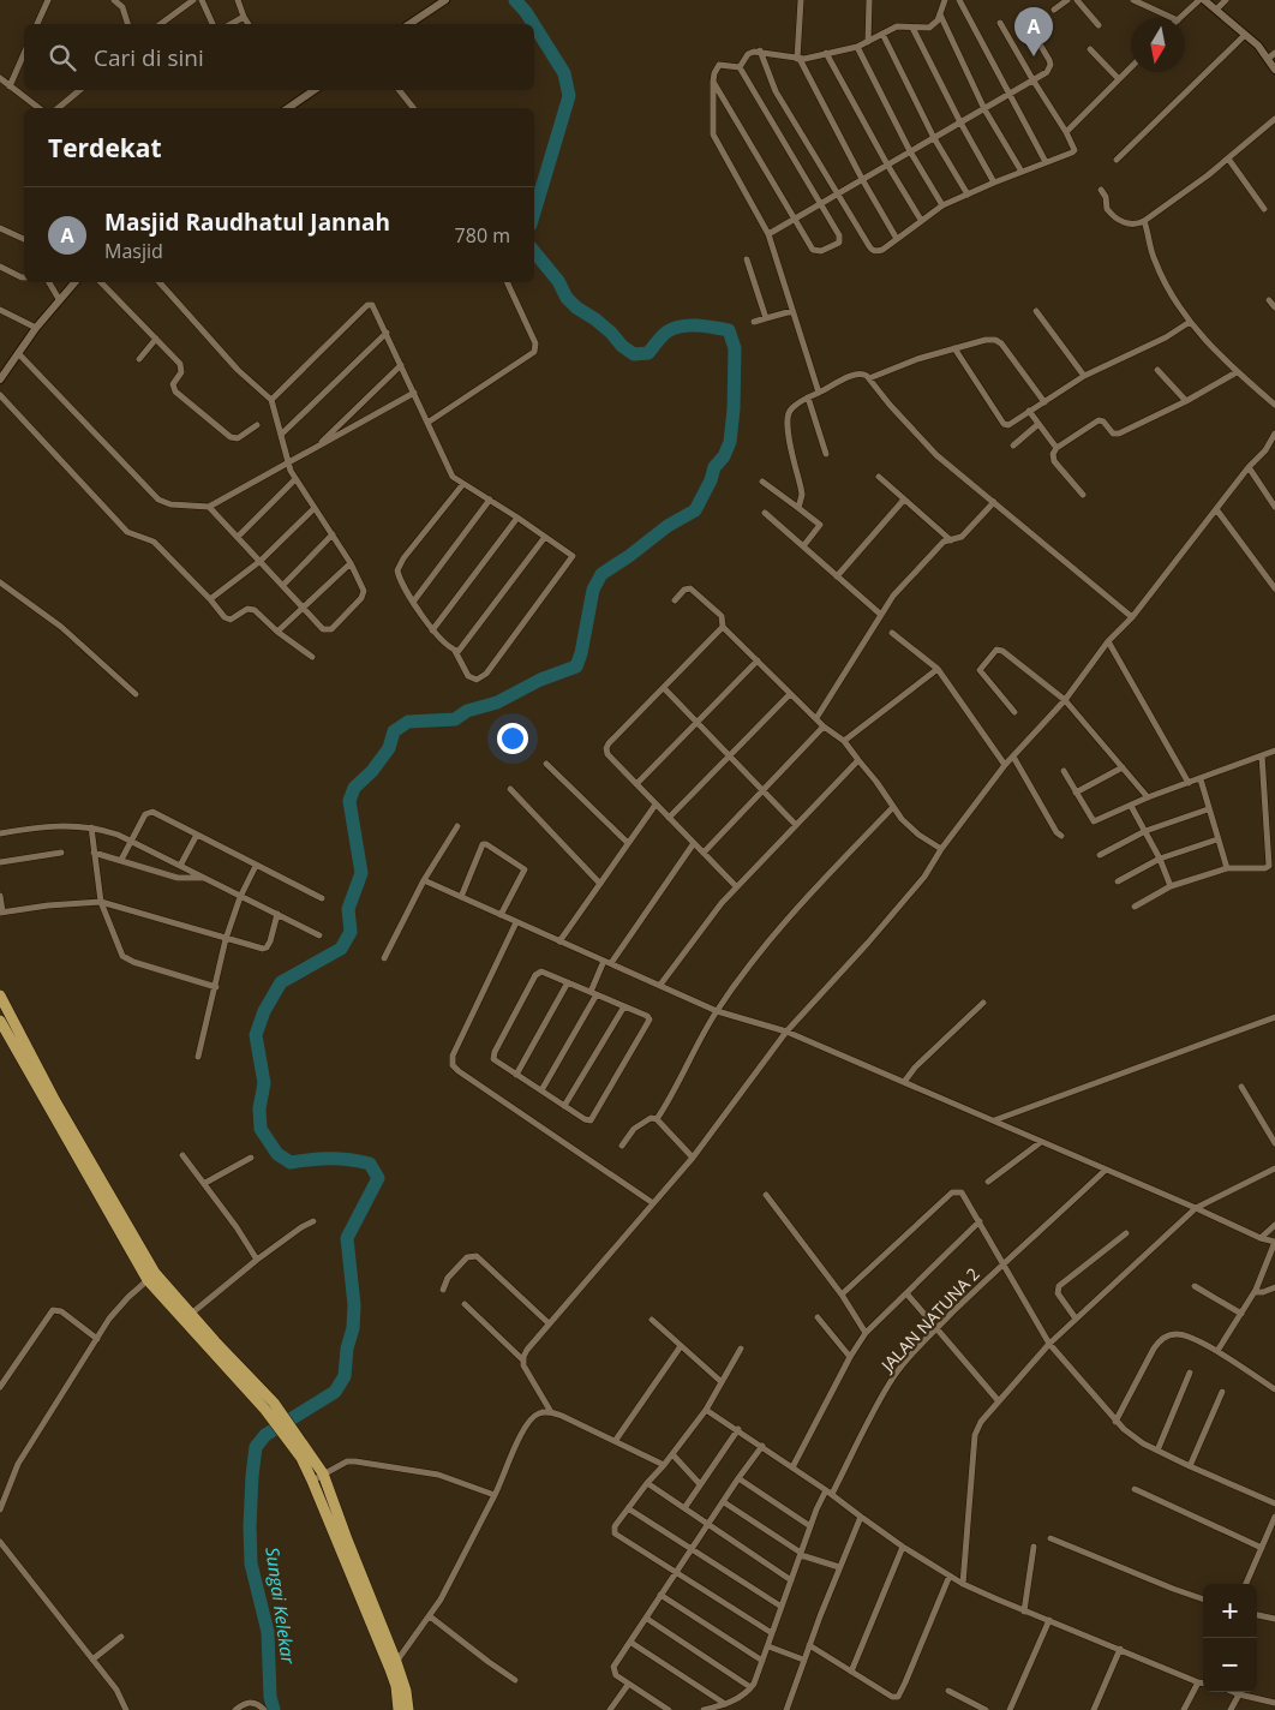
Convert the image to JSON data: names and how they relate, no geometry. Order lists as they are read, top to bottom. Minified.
{"streets":{"street":["JALAN NATUNA 2"]},"water":["Sungai Kelekar"],"north":"bottom","page":{"pins":"A","search":"Cari di sini","heading":"Terdekat","list":[{"mark":"A","name":"Masjid Raudhatul Jannah","note":"Masjid","value":"780 m"}],"map_buttons":["+","−"]}}
